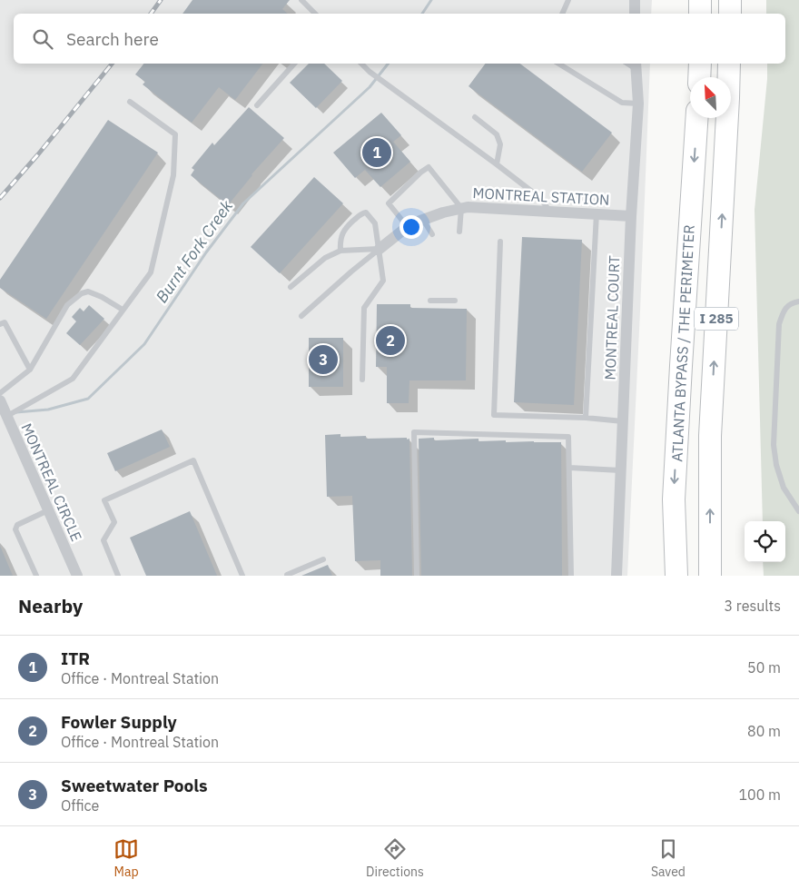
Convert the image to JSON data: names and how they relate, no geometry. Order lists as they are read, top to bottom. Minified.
{"streets":{"highway":["I 285","ATLANTA BYPASS / THE PERIMETER"],"street":["MONTREAL STATION","MONTREAL COURT","MONTREAL CIRCLE"]},"crossings":[["MONTREAL STATION","MONTREAL COURT"]],"water":["Burnt Fork Creek"],"north":"top left","page":{"search":"Search here","pins":["1","2","3"],"heading":["Nearby","3 results"],"list":[{"mark":"1","name":"ITR","note":"Office · Montreal Station","value":"50 m"},{"mark":"2","name":"Fowler Supply","note":"Office · Montreal Station","value":"80 m"},{"mark":"3","name":"Sweetwater Pools","note":"Office","value":"100 m"}],"nav":["Map","Directions","Saved"]}}
